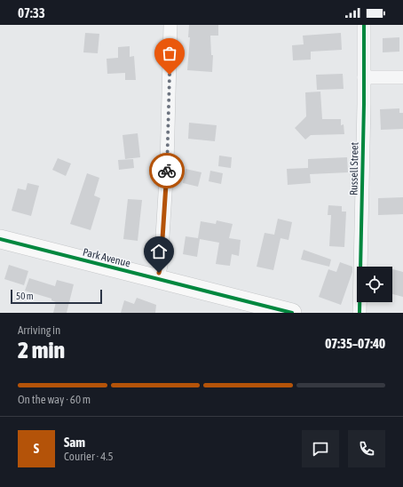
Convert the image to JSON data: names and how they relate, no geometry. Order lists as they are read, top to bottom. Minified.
{"streets":{"street":["Russell Street","Park Avenue"]},"scale_bar":"50 m","page":{"status":"07:33","scale":"50 m","heading":["2 min","Arriving in","07:35–07:40"],"panel":["Sam","Courier · 4.5"],"bar":"On the way · 60 m","round":"S"}}
